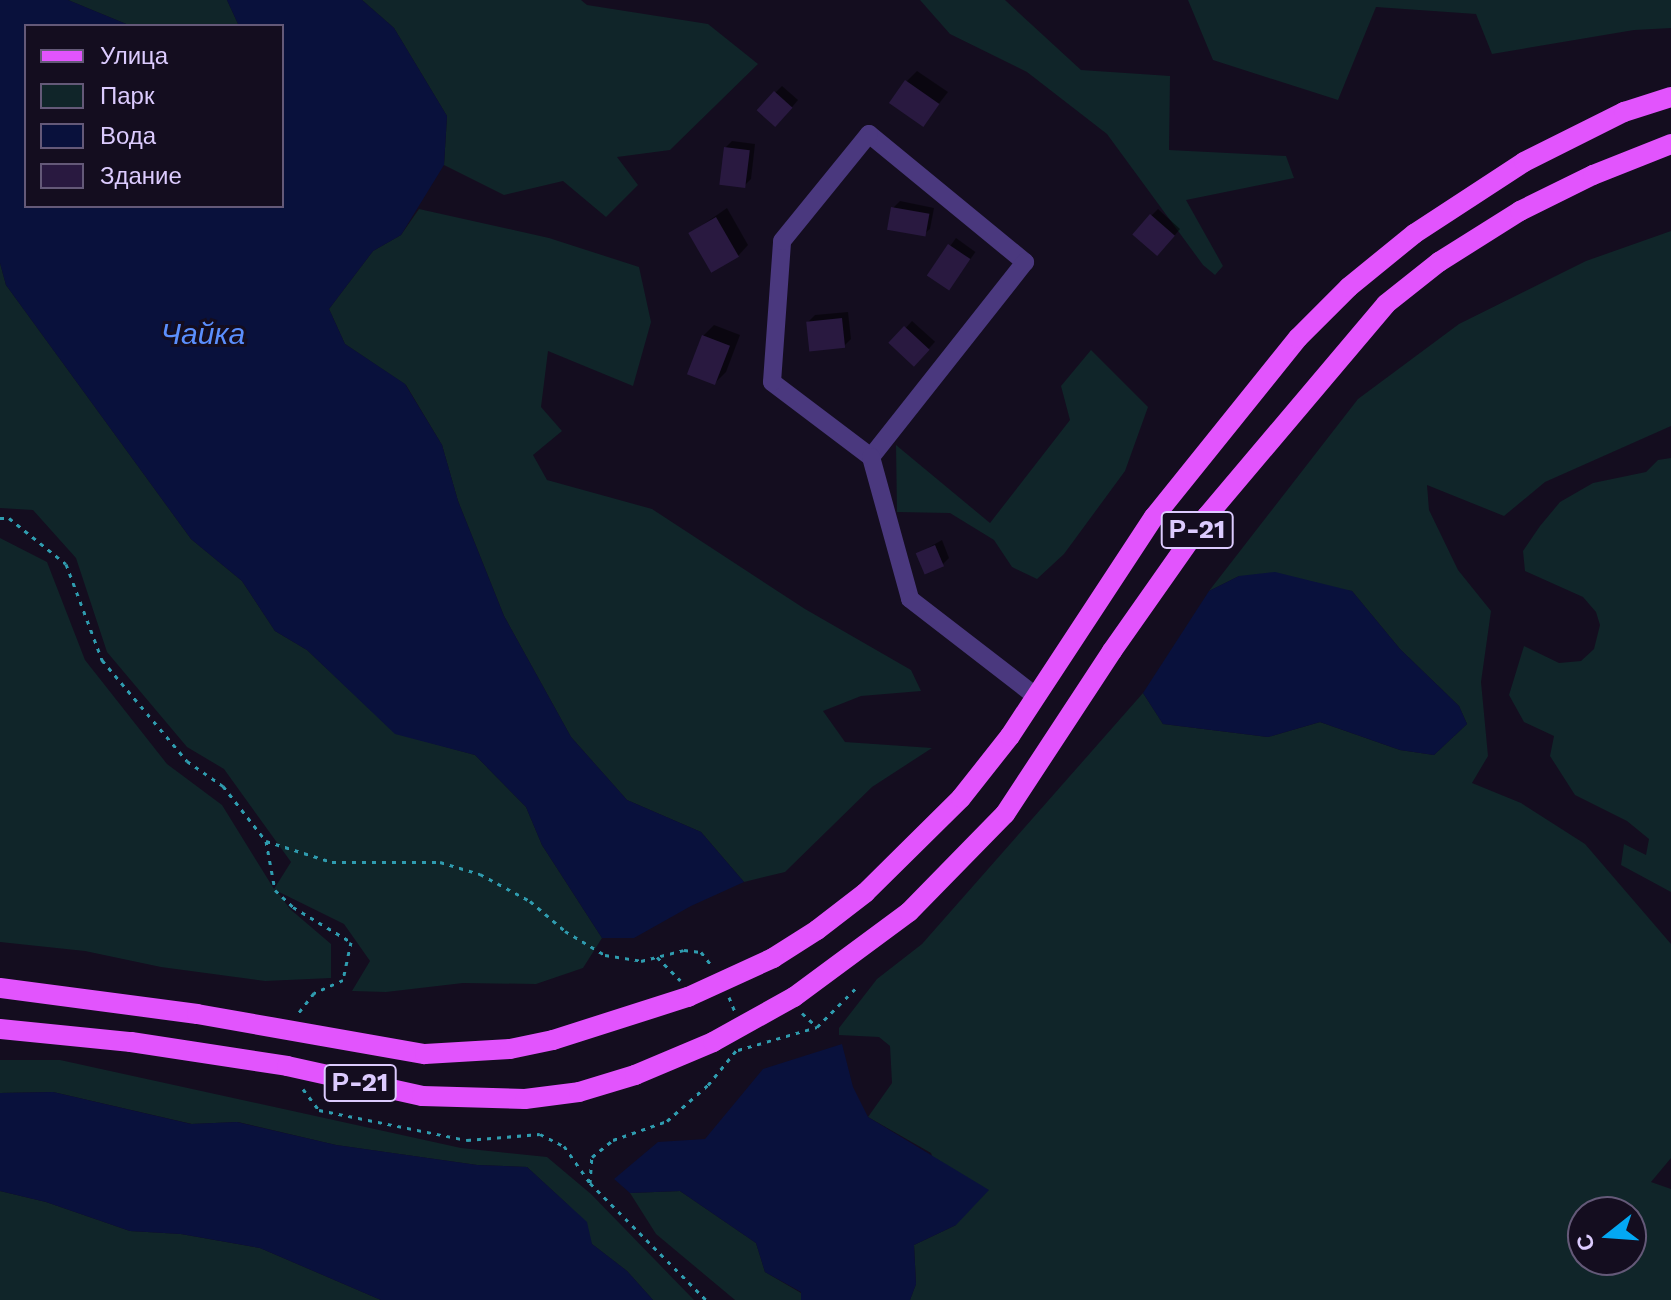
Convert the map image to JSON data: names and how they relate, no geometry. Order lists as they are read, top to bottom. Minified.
{"streets":{"main road":["Р-21"]},"water":["Чайка"],"legend":["Улица","Парк","Вода","Здание"],"north":"left"}
